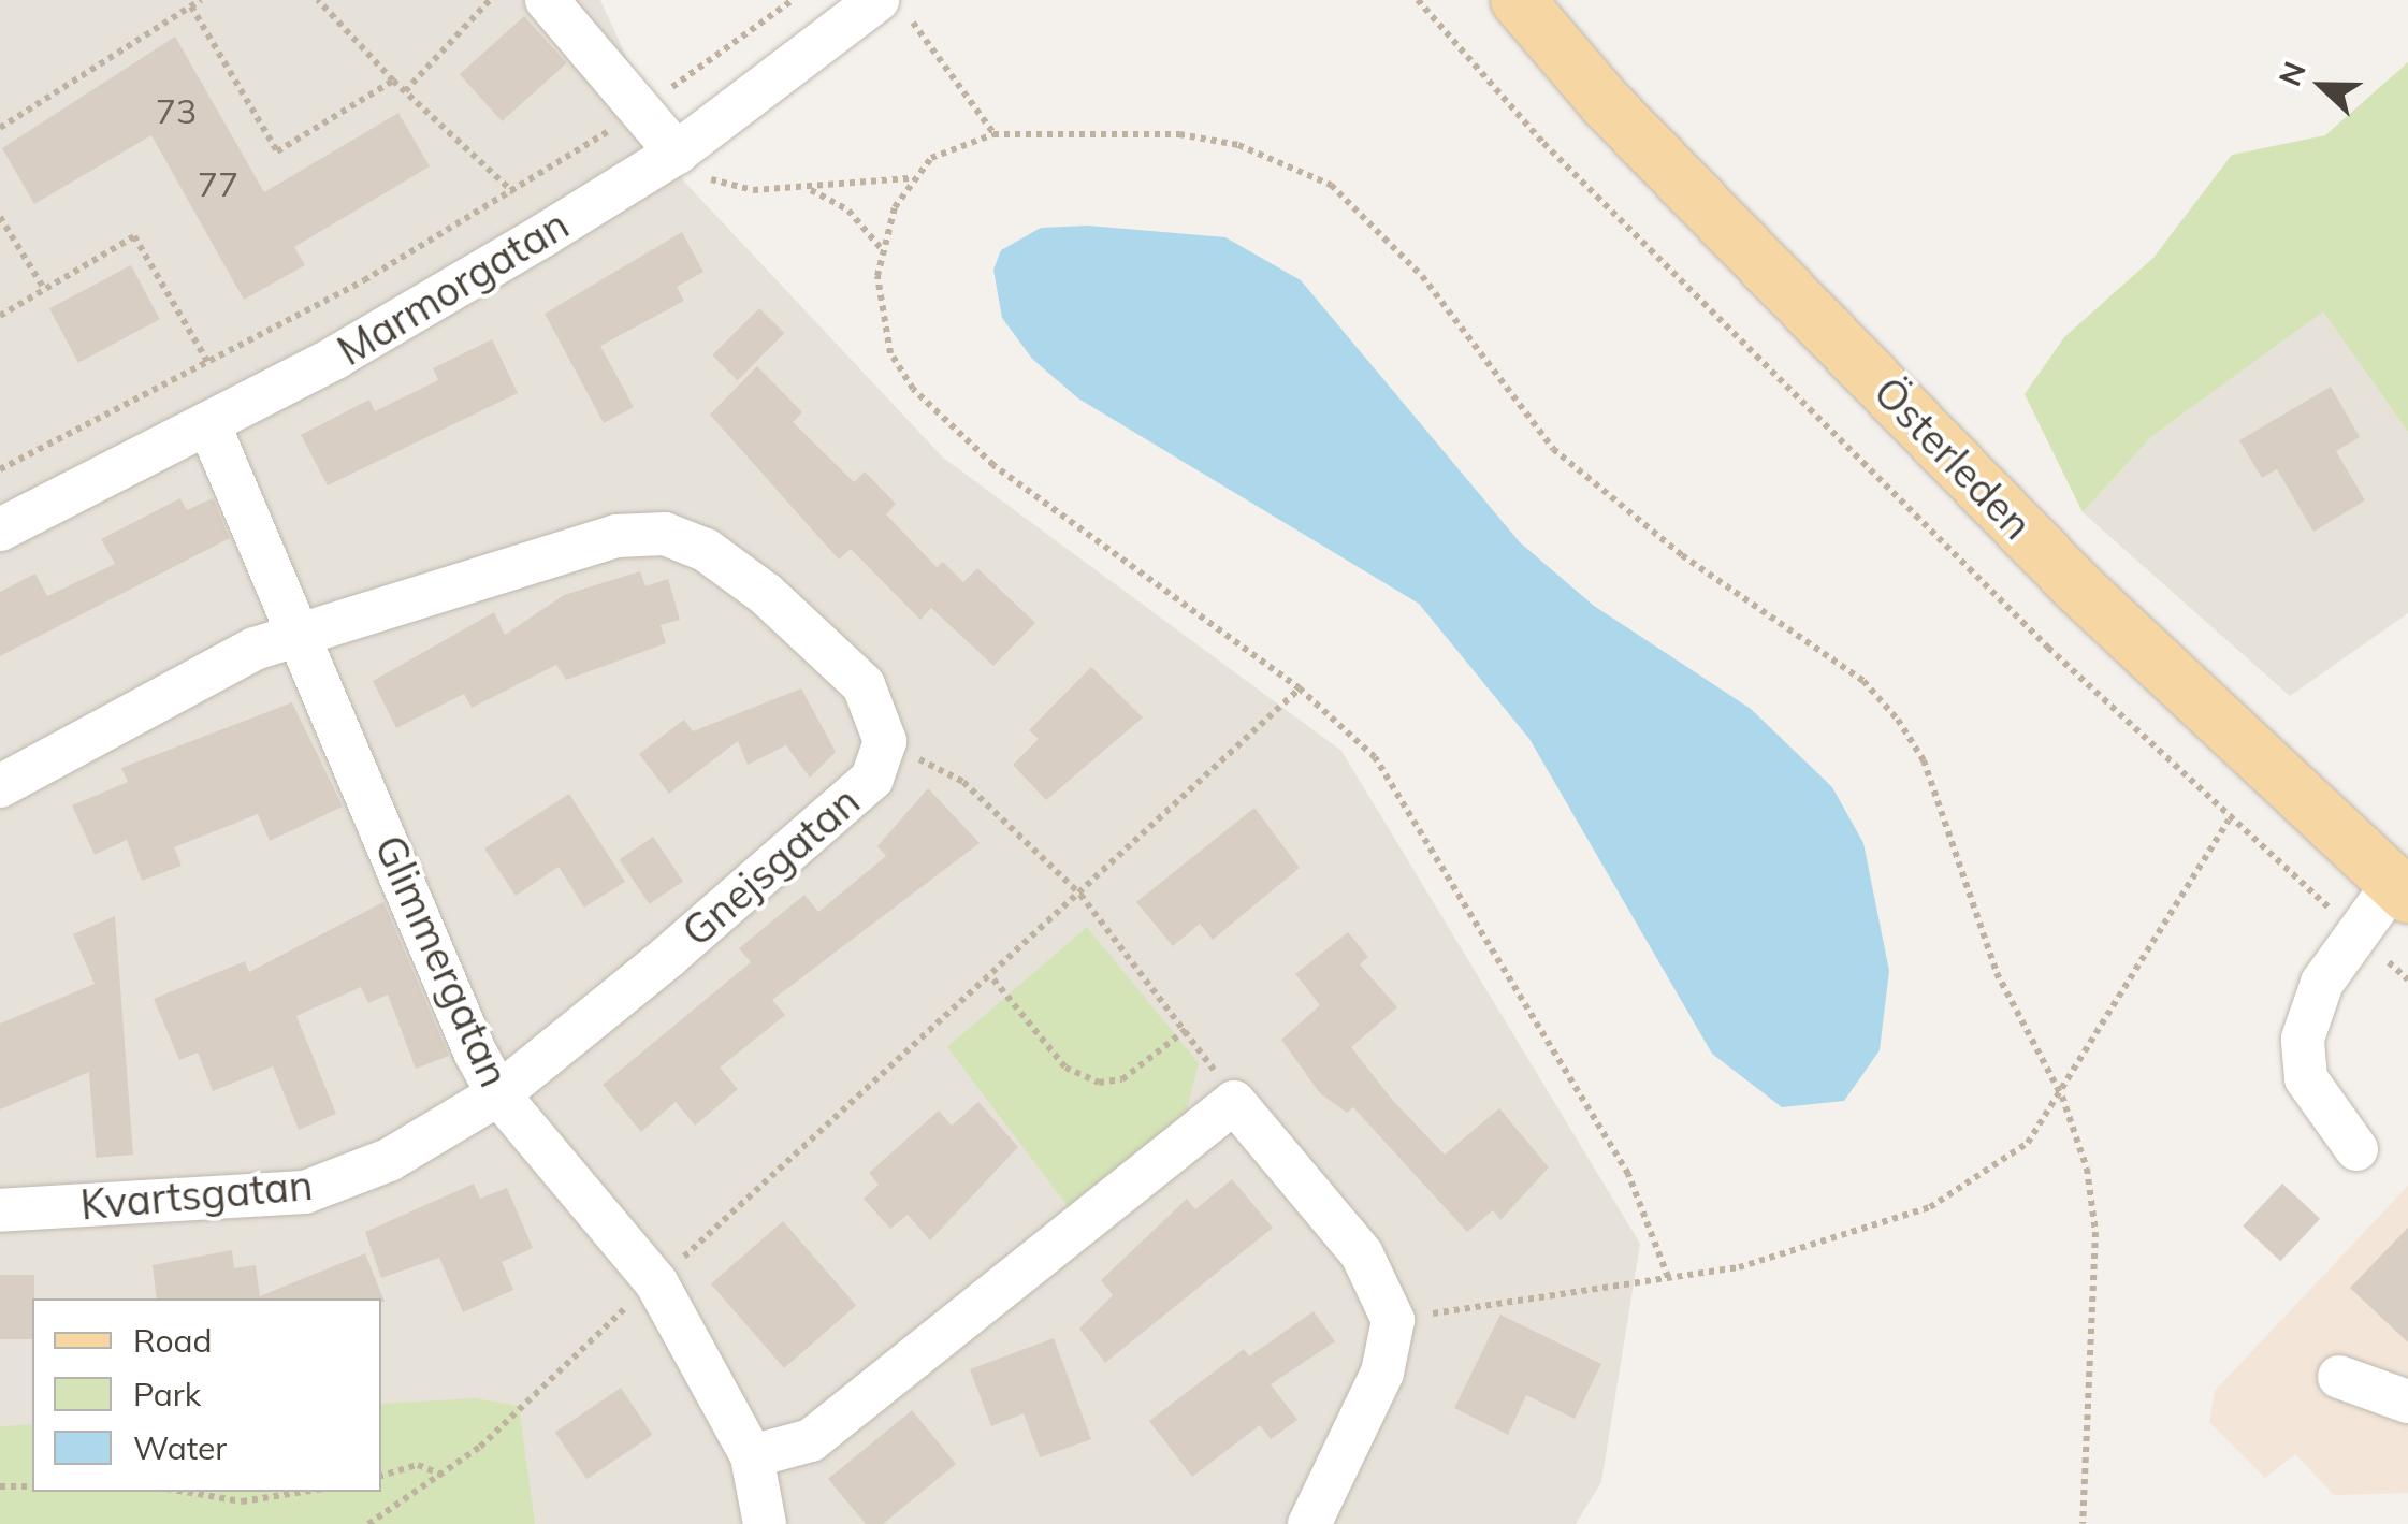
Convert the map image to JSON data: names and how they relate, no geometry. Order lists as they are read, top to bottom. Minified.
{"streets":{"main road":["Österleden"],"street":["Marmorgatan","Gnejsgatan","Glimmergatan","Kvartsgatan"]},"crossings":[["Marmorgatan","Glimmergatan"],["Gnejsgatan","Glimmergatan"],["Gnejsgatan","Kvartsgatan"],["Glimmergatan","Kvartsgatan"]],"house_numbers":["73","77"],"legend":["Road","Park","Water"],"north":"left"}
